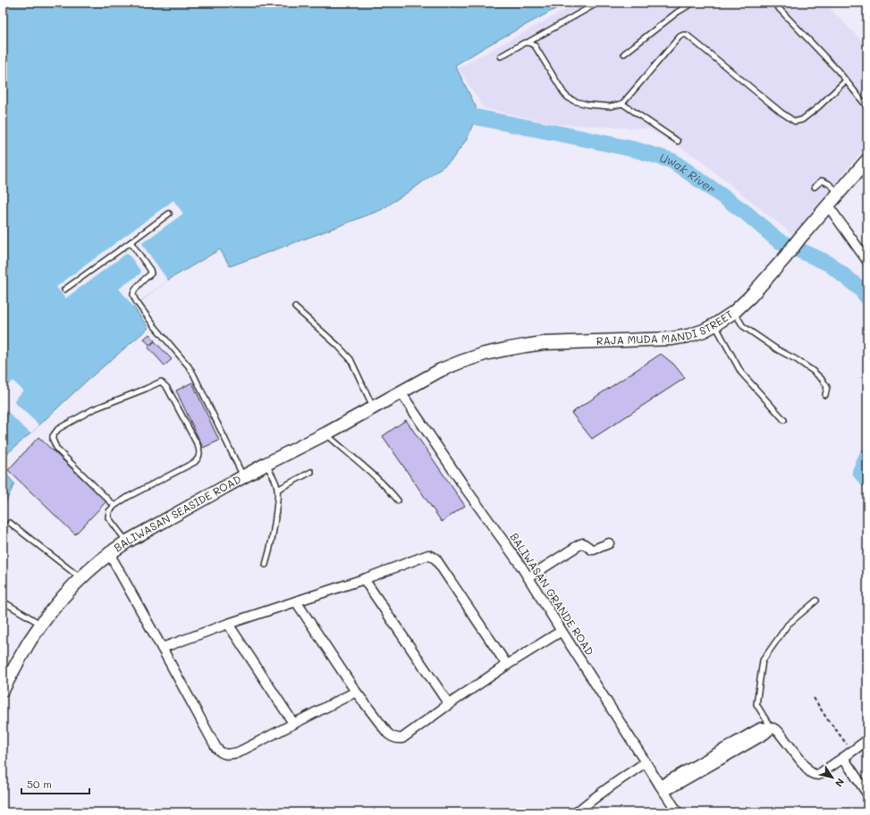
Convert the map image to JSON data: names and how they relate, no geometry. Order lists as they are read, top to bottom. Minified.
{"streets":{"main road":["RAJA MUDA MANDI STREET","BALIWASAN SEASIDE ROAD"],"street":["BALIWASAN GRANDE ROAD"]},"crossings":[["RAJA MUDA MANDI STREET","BALIWASAN SEASIDE ROAD"],["RAJA MUDA MANDI STREET","BALIWASAN GRANDE ROAD"],["BALIWASAN SEASIDE ROAD","BALIWASAN GRANDE ROAD"]],"water":["Uwak River"],"scale_bar":"50 m","north":"bottom right"}
